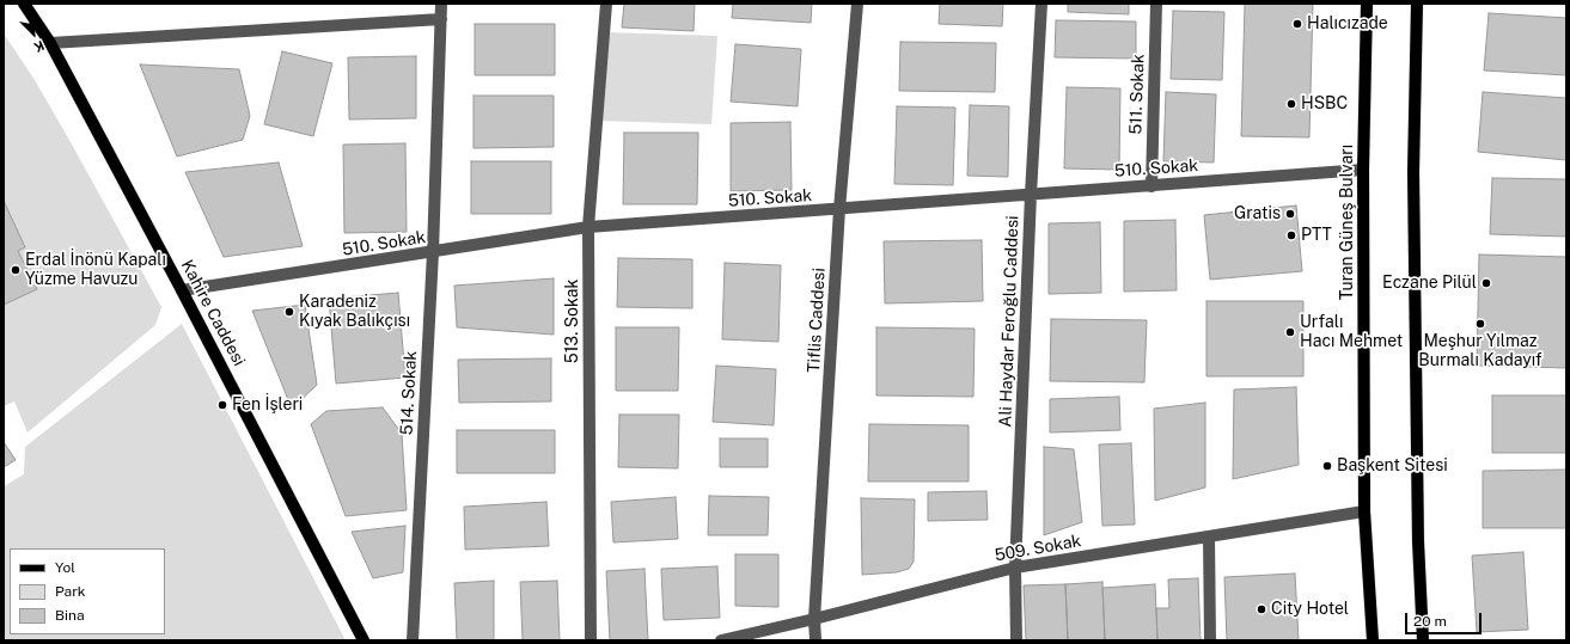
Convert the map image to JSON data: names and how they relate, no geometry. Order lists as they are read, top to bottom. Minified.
{"streets":{"main road":["Turan Güneş Bulvarı","Kahire Caddesi"],"street":["511. Sokak","510. Sokak","Tiflis Caddesi","513. Sokak","Ali Haydar Feroğlu Caddesi","514. Sokak","509. Sokak"]},"crossings":[["511. Sokak","510. Sokak"],["510. Sokak","Turan Güneş Bulvarı"],["510. Sokak","Kahire Caddesi"],["510. Sokak","Tiflis Caddesi"],["510. Sokak","513. Sokak"],["510. Sokak","Ali Haydar Feroğlu Caddesi"],["510. Sokak","514. Sokak"],["Turan Güneş Bulvarı","509. Sokak"],["Tiflis Caddesi","509. Sokak"],["Ali Haydar Feroğlu Caddesi","509. Sokak"]],"places":["Halıcızade","HSBC","Gratis","PTT","Erdal İnönü Kapalı Yüzme Havuzu","Eczane Pilül","Karadeniz Kıyak Balıkçısı","Meşhur Yılmaz Burmalı Kadayıf","Urfalı Hacı Mehmet","Fen İşleri","Başkent Sitesi","City Hotel"],"legend":["Yol","Park","Bina"],"scale_bar":"20 m","north":"bottom right"}
